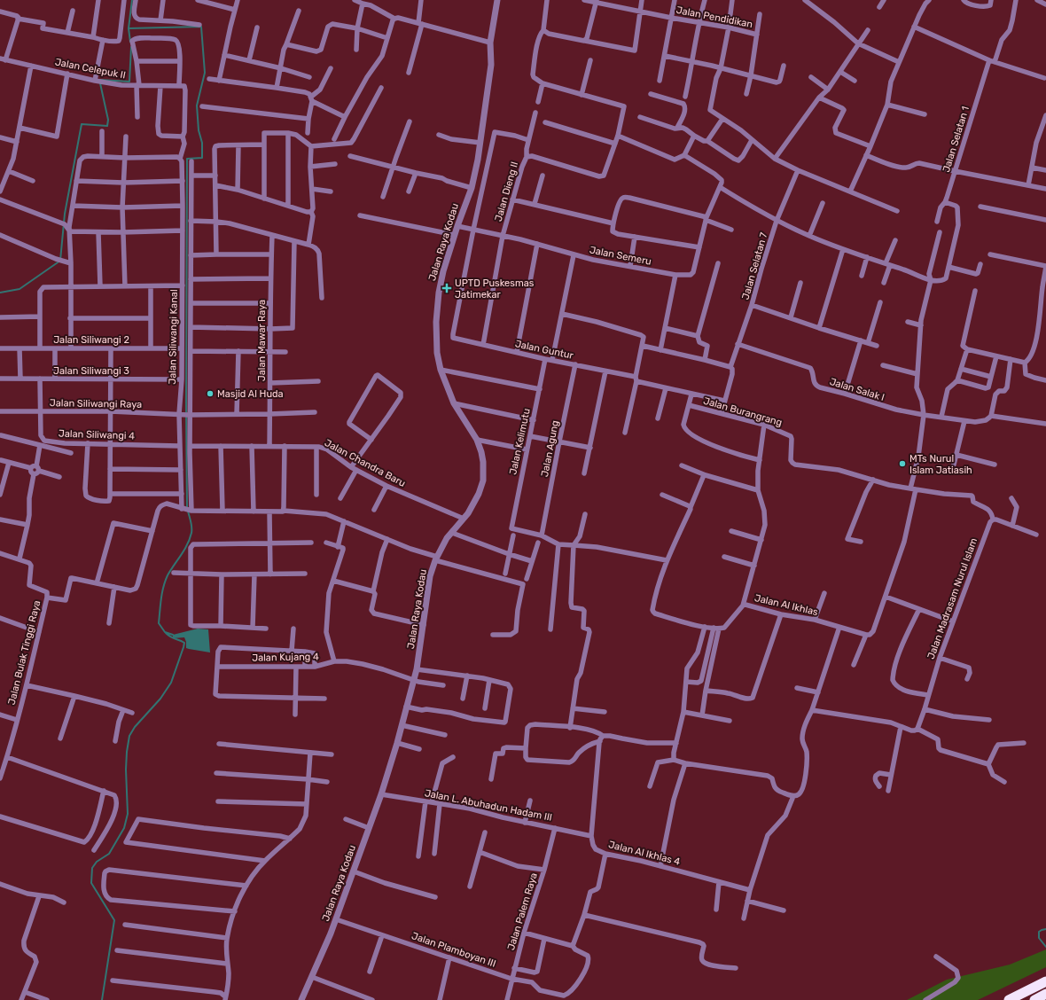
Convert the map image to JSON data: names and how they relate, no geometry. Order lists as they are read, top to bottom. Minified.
{"streets":{"street":["Jalan Pendidikan","Jalan Celepuk II","Jalan Selatan 1","Jalan Dieng II","Jalan Raya Kodau","Jalan Semeru","Jalan Selatan 7","Jalan Siliwangi Kanal","Jalan Siliwangi 2","Jalan Mawar Raya","Jalan Guntur","Jalan Siliwangi 3","Jalan Salak I","Jalan Siliwangi Raya","Jalan Burangrang","Jalan Siliwangi 4","Jalan Kelimutu","Jalan Agung","Jalan Chandra Baru","Jalan Madrasam Nurul Islam","Jalan Al Ikhlas","Jalan Bulak Tinggi Raya","Jalan Kujang 4","Jalan L. Abuhadun Hadam III","Jalan Al Ikhlas 4","Jalan Palem Raya","Jalan Plamboyan III"]},"crossings":[["Jalan Dieng II","Jalan Semeru"],["Jalan Dieng II","Jalan Guntur"],["Jalan Raya Kodau","Jalan Semeru"],["Jalan Raya Kodau","Jalan Chandra Baru"],["Jalan Raya Kodau","Jalan Kujang 4"],["Jalan Raya Kodau","Jalan L. Abuhadun Hadam III"],["Jalan Raya Kodau","Jalan Plamboyan III"],["Jalan Semeru","Jalan Guntur"],["Jalan Selatan 7","Jalan Guntur"],["Jalan Selatan 7","Jalan Salak I"],["Jalan Selatan 7","Jalan Burangrang"],["Jalan Siliwangi Kanal","Jalan Siliwangi 2"],["Jalan Siliwangi Kanal","Jalan Siliwangi 3"],["Jalan Siliwangi Kanal","Jalan Siliwangi Raya"],["Jalan Siliwangi Kanal","Jalan Siliwangi 4"],["Jalan Mawar Raya","Jalan Siliwangi Raya"],["Jalan Mawar Raya","Jalan Chandra Baru"],["Jalan Guntur","Jalan Kelimutu"],["Jalan Guntur","Jalan Agung"],["Jalan Siliwangi Raya","Jalan Siliwangi 4"],["Jalan Burangrang","Jalan Madrasam Nurul Islam"],["Jalan Kelimutu","Jalan Agung"],["Jalan L. Abuhadun Hadam III","Jalan Al Ikhlas 4"],["Jalan L. Abuhadun Hadam III","Jalan Palem Raya"],["Jalan Palem Raya","Jalan Plamboyan III"]],"places":{"health":["UPTD Puskesmas Jatimekar"],"other":["Masjid Al Huda","MTs Nurul Islam Jatiasih"]}}
